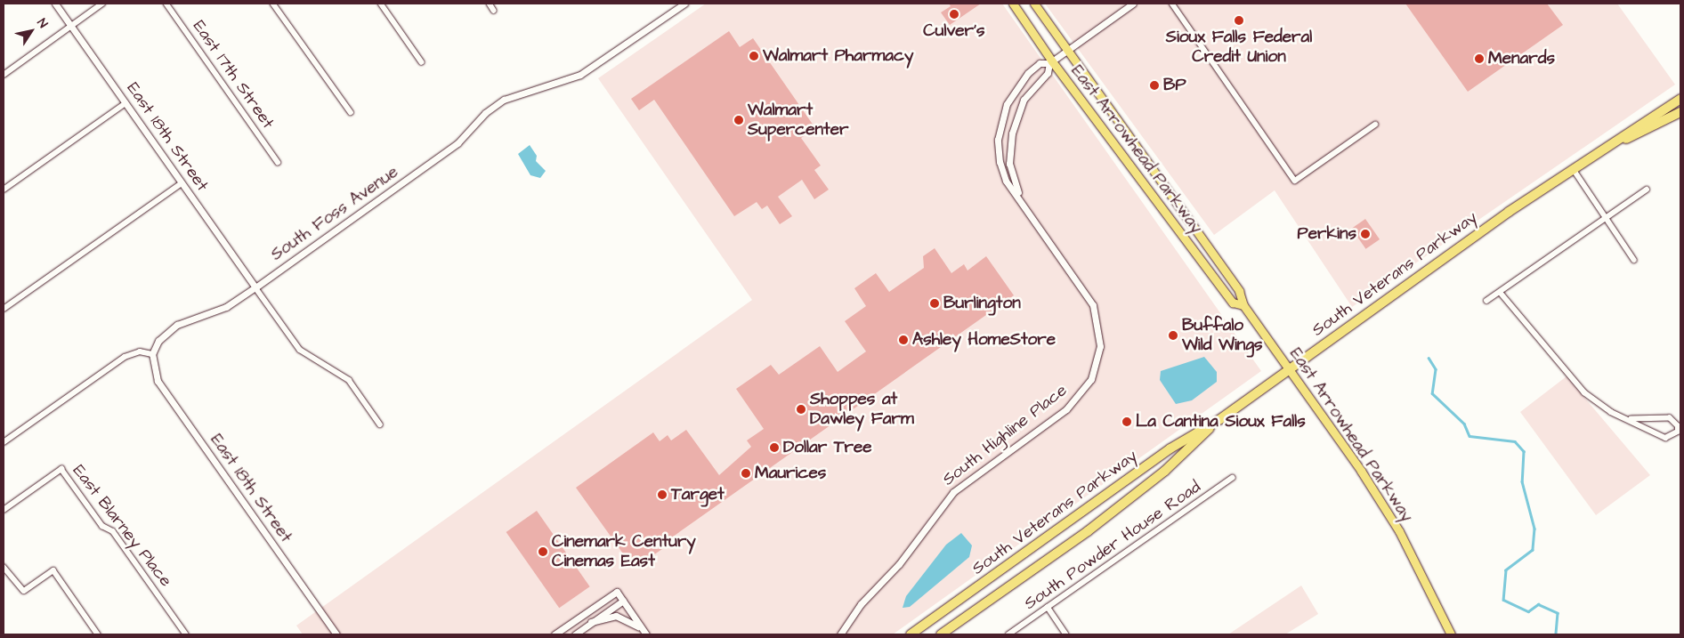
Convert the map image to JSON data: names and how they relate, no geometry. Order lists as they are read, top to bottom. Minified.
{"streets":{"highway":["South Veterans Parkway"],"main road":["East Arrowhead Parkway"],"street":["East 17th Street","East 18th Street","South Foss Avenue","South Highline Place","East Blarney Place","South Powder House Road"]},"crossings":[["East 18th Street","South Foss Avenue"],["East Arrowhead Parkway","South Veterans Parkway"],["East Arrowhead Parkway","South Highline Place"]],"places":["Culver's","Sioux Falls Federal Credit Union","Walmart Pharmacy","Menards","BP","Walmart Supercenter","Perkins","Burlington","Buffalo Wild Wings","Ashley HomeStore","Shoppes at Dawley Farm","La Cantina Sioux Falls","Dollar Tree","Maurices","Target","Cinemark Century Cinemas East"],"north":"top right"}
